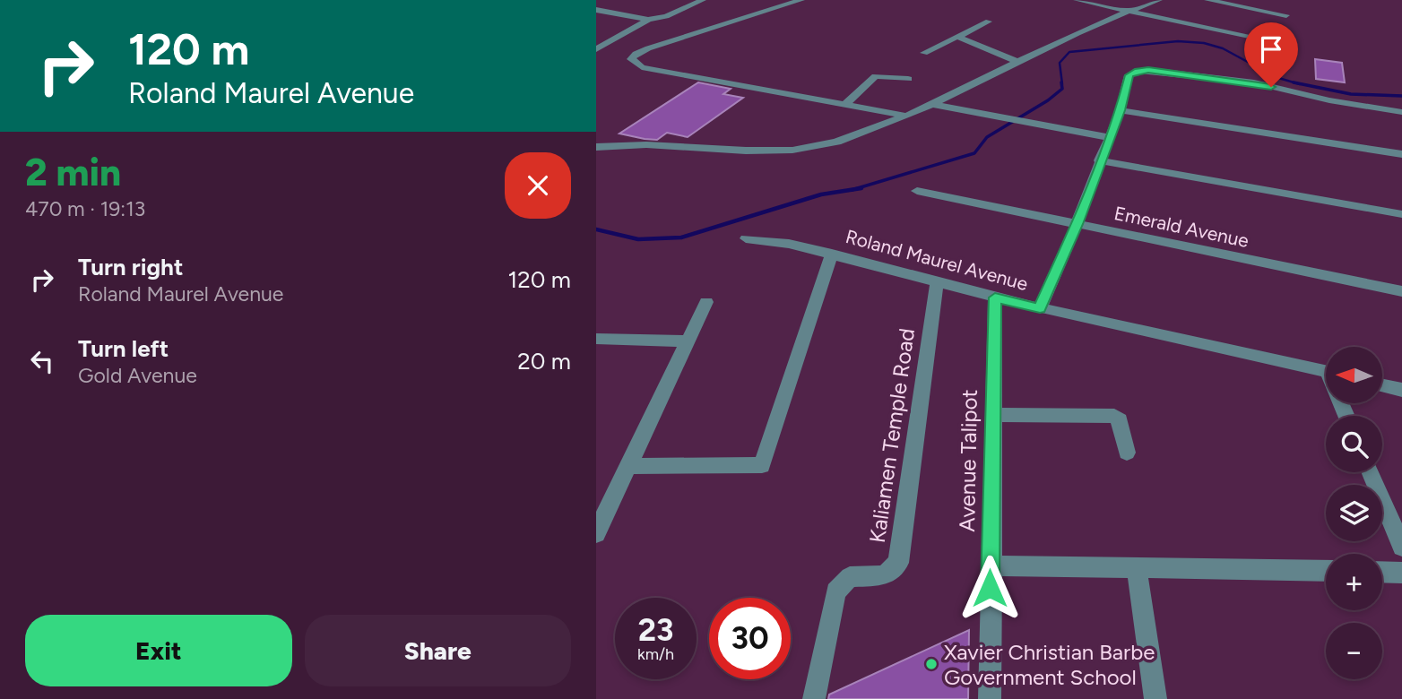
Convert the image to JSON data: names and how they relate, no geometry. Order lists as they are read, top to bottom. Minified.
{"streets":{"street":["Emerald Avenue","Roland Maurel Avenue","Kaliamen Temple Road","Avenue Talipot"]},"crossings":[["Roland Maurel Avenue","Kaliamen Temple Road"],["Roland Maurel Avenue","Avenue Talipot"]],"places":["Xavier Christian Barbe Government School"],"north":"left","page":{"turn":["120 m","Roland Maurel Avenue"],"heading":["2 min","470 m · 19:13"],"list":[{"name":"Turn right","note":"Roland Maurel Avenue","value":"120 m"},{"name":"Turn left","note":"Gold Avenue","value":"20 m"}],"map_buttons":["+","−"],"speed":"23 km/h","limit":"30","buttons":["Exit","Share"]}}
